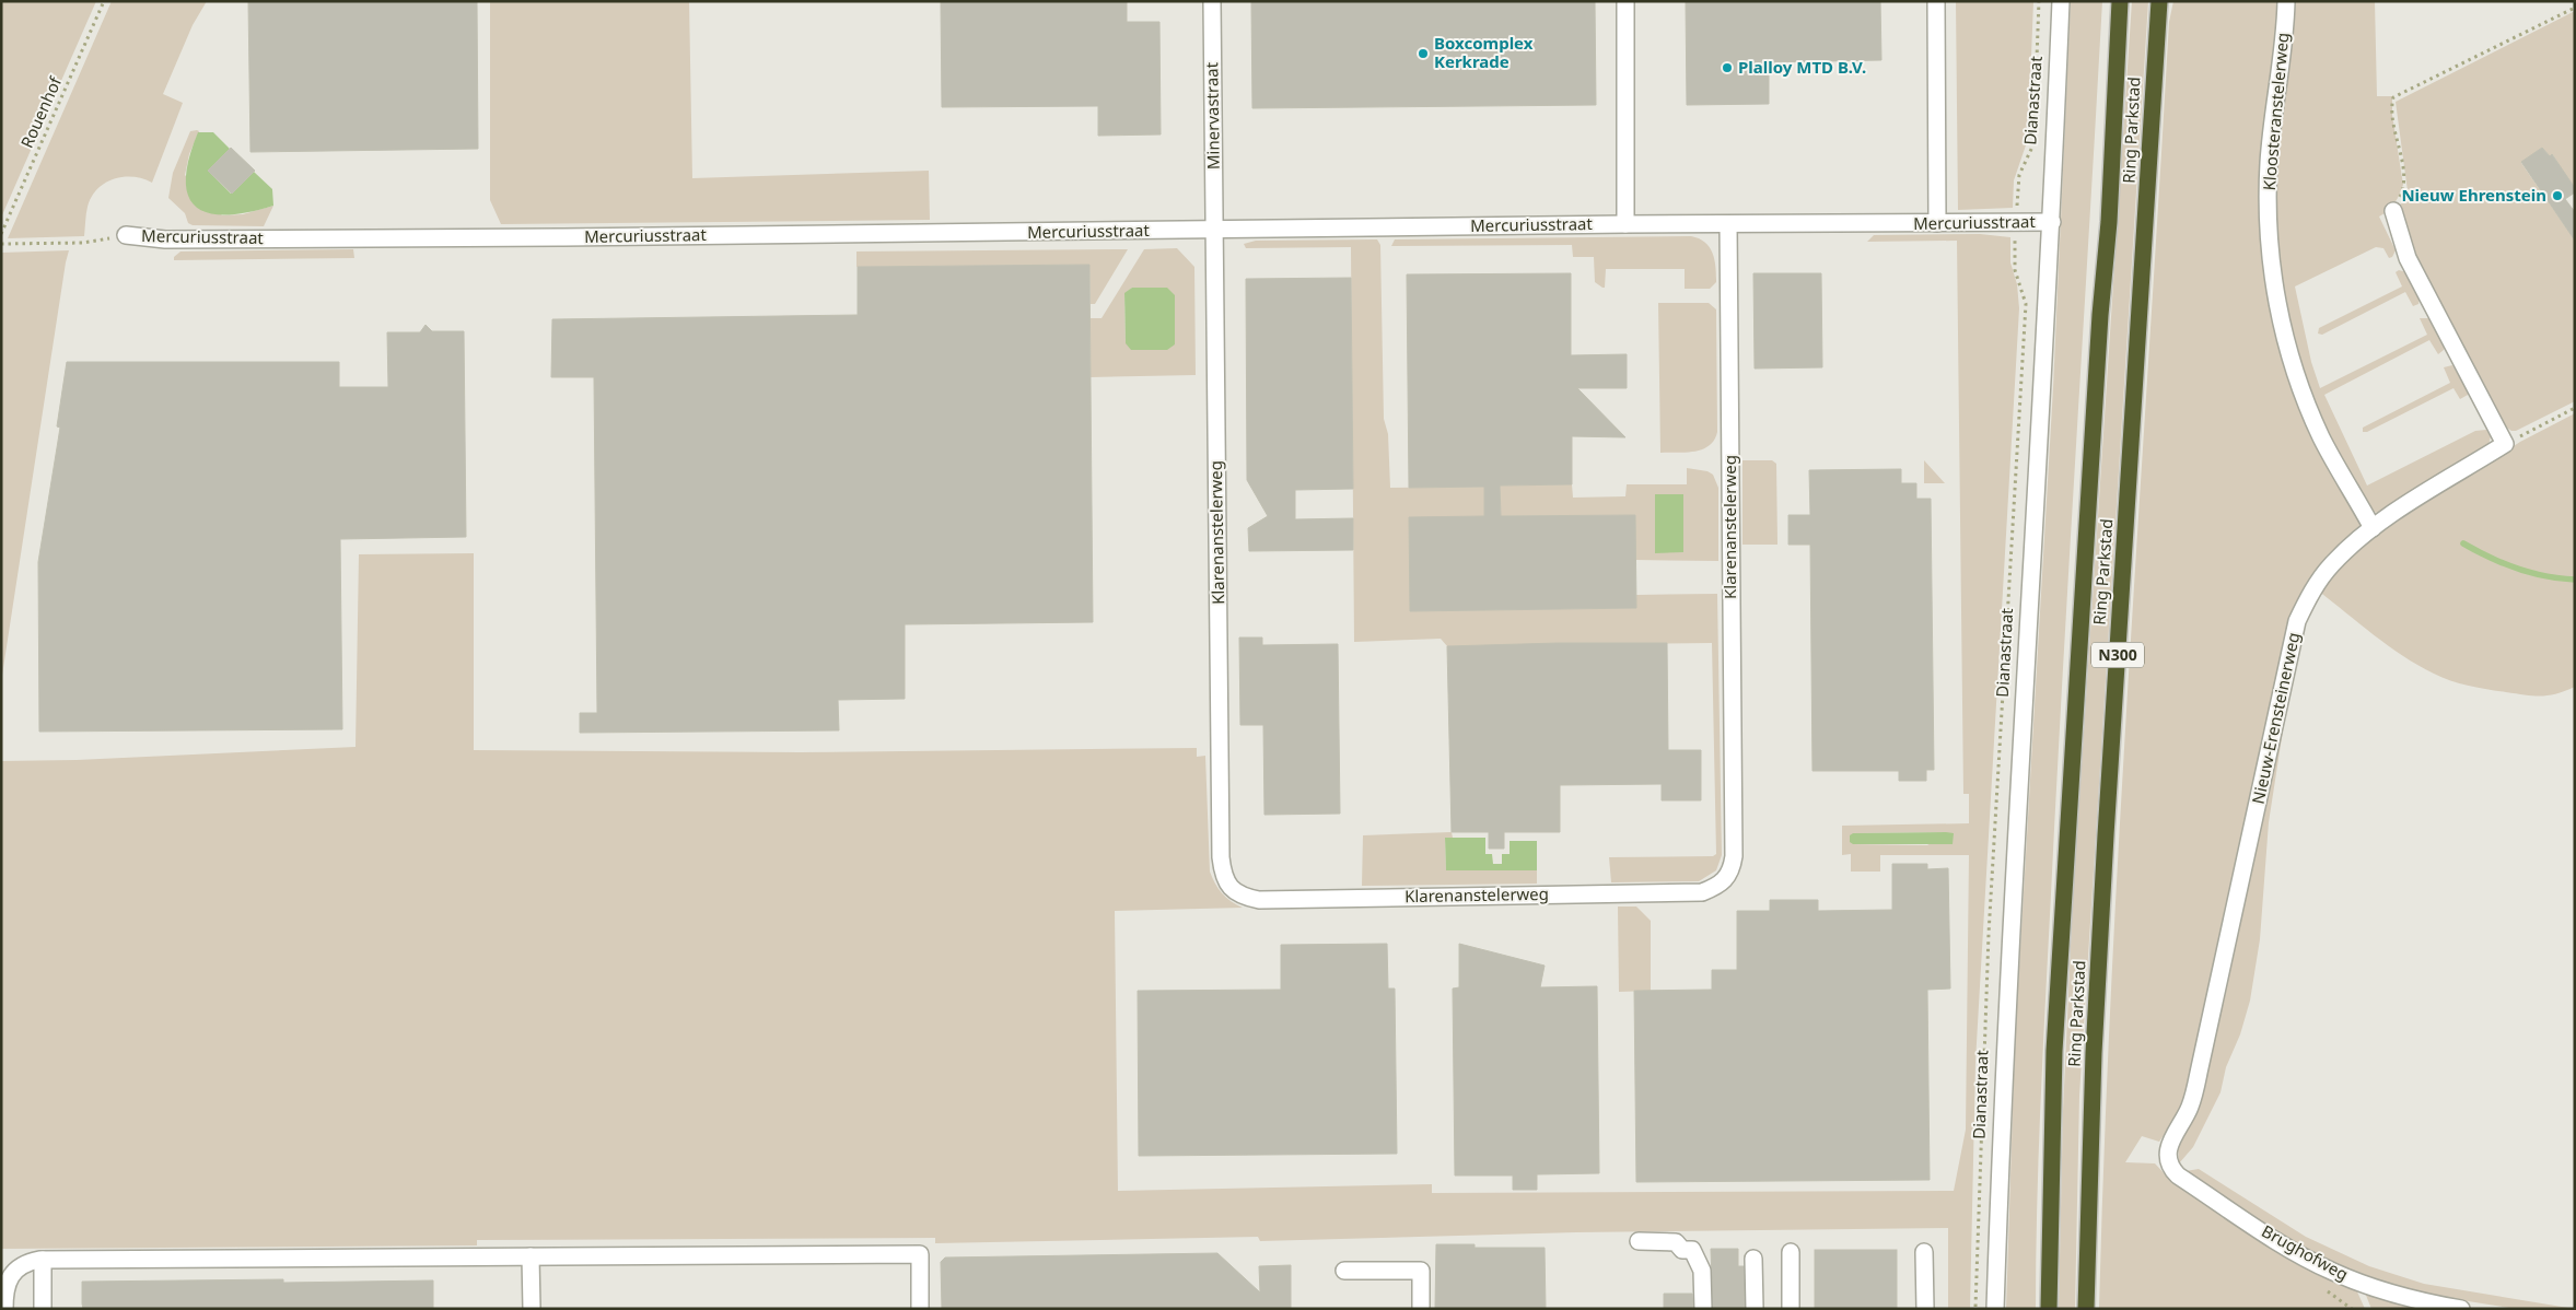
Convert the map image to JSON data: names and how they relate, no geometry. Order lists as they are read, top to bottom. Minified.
{"streets":{"highway":["Ring Parkstad","N300"],"street":["Dianastraat","Kloosteranstelerweg","Minervastraat","Mercuriusstraat","Klarenanstelerweg","Nieuw-Erensteinerweg","Brughofweg"],"path":["Rouenhof"]},"crossings":[["Dianastraat","Mercuriusstraat"],["Kloosteranstelerweg","Nieuw-Erensteinerweg"],["Minervastraat","Mercuriusstraat"],["Minervastraat","Klarenanstelerweg"],["Mercuriusstraat","Klarenanstelerweg"],["Nieuw-Erensteinerweg","Brughofweg"]],"places":["Boxcomplex Kerkrade","Plalloy MTD B.V.","Nieuw Ehrenstein"]}
